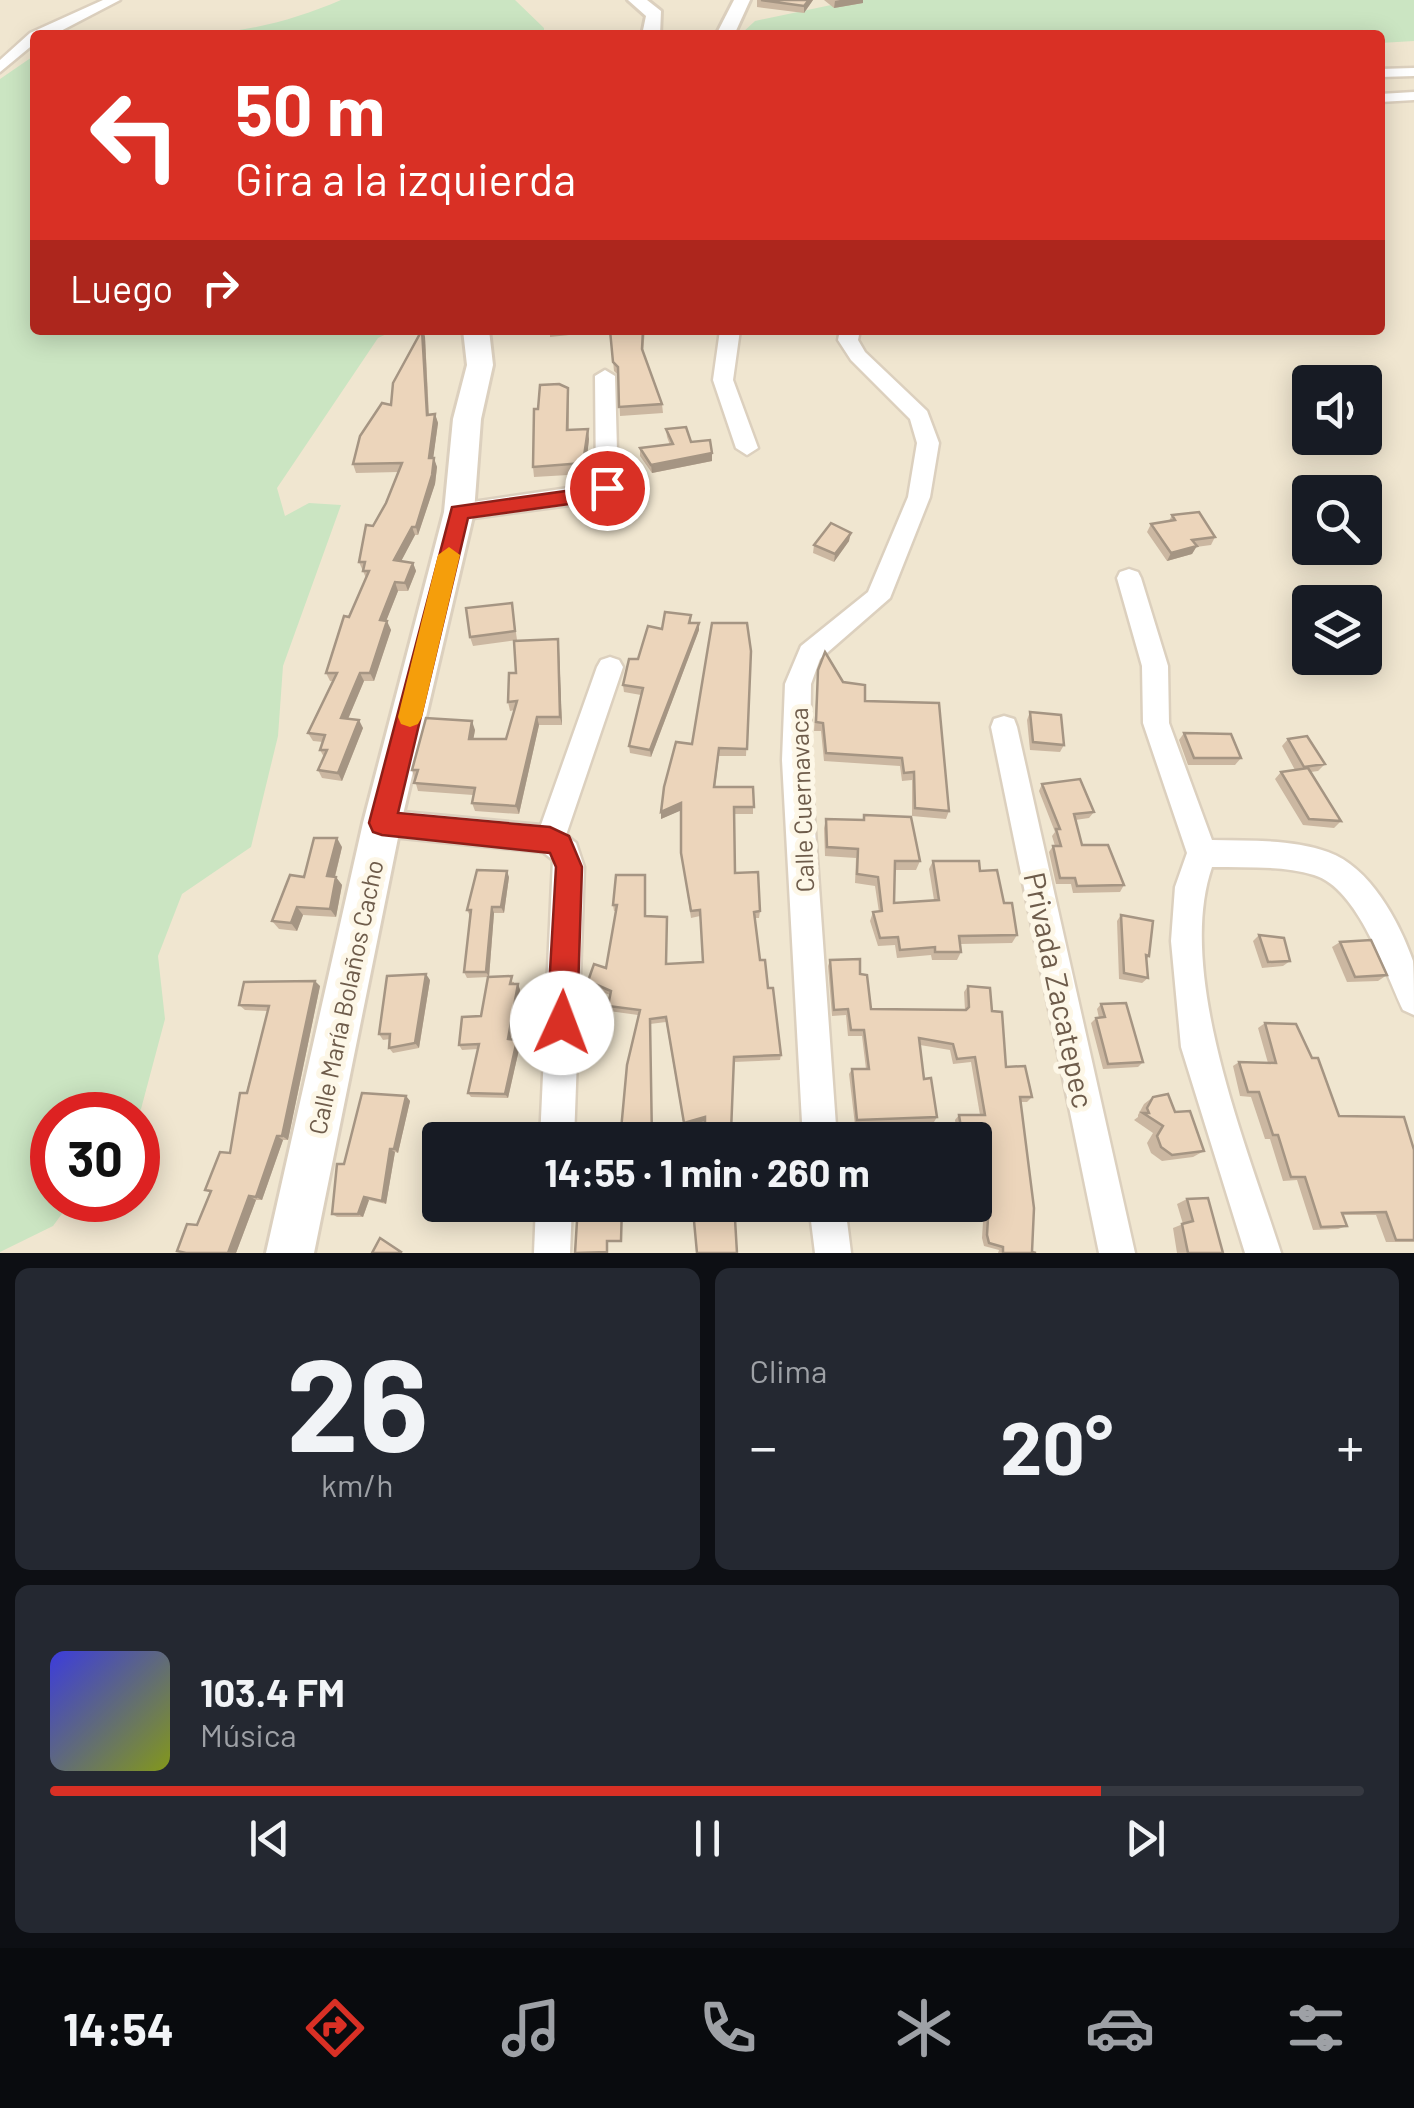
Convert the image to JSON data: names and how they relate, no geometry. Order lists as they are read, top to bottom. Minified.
{"streets":{"street":["Calle Cuernavaca","Privada Zacatepec","Calle María Bolaños Cacho"]},"page":{"turn":["50 m","Gira a la izquierda"],"then":"Luego","limit":"30","trip":"14:55 · 1 min · 260 m","tile":[["26","km/h"],"Clima"],"heat":["−","20°","+"],"song":["103.4 FM","Música"],"tabs":"14:54"}}
